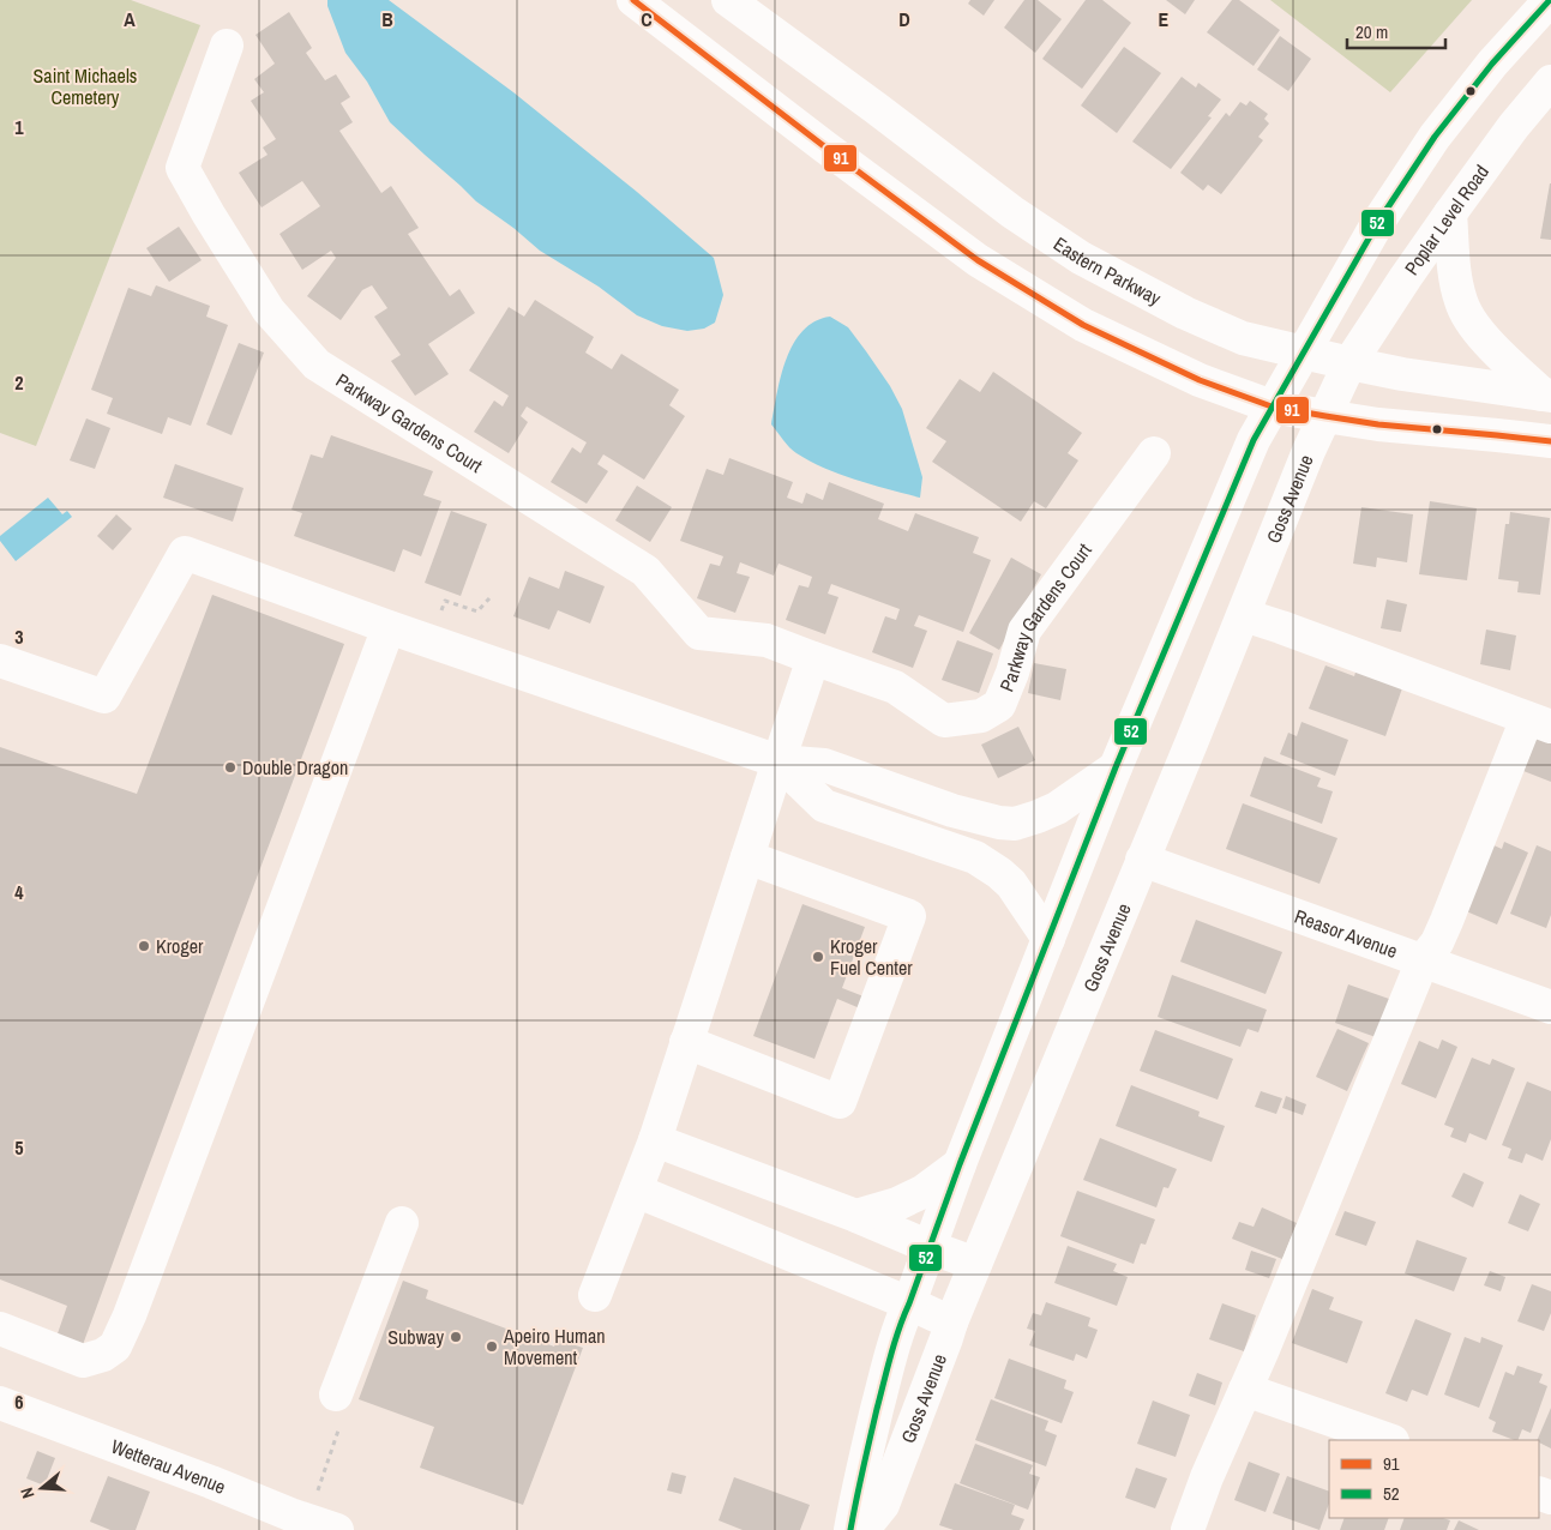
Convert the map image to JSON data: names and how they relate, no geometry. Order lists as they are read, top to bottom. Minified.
{"streets":{"main road":["Poplar Level Road","Eastern Parkway","Parkway Gardens Court","Goss Avenue","Reasor Avenue","Wetterau Avenue"]},"crossings":[["Poplar Level Road","Eastern Parkway"],["Poplar Level Road","Goss Avenue"],["Eastern Parkway","Goss Avenue"],["Goss Avenue","Reasor Avenue"]],"parks":["Saint Michaels Cemetery"],"places":["Double Dragon","Kroger","Kroger Fuel Center","Subway","Apeiro Human Movement"],"lines":["transit line 91","transit line 52"],"legend":["91","52"],"scale_bar":"20 m","north":"left","grid":{"columns":["A","B","C","D","E"],"rows":["1","2","3","4","5","6"]}}
